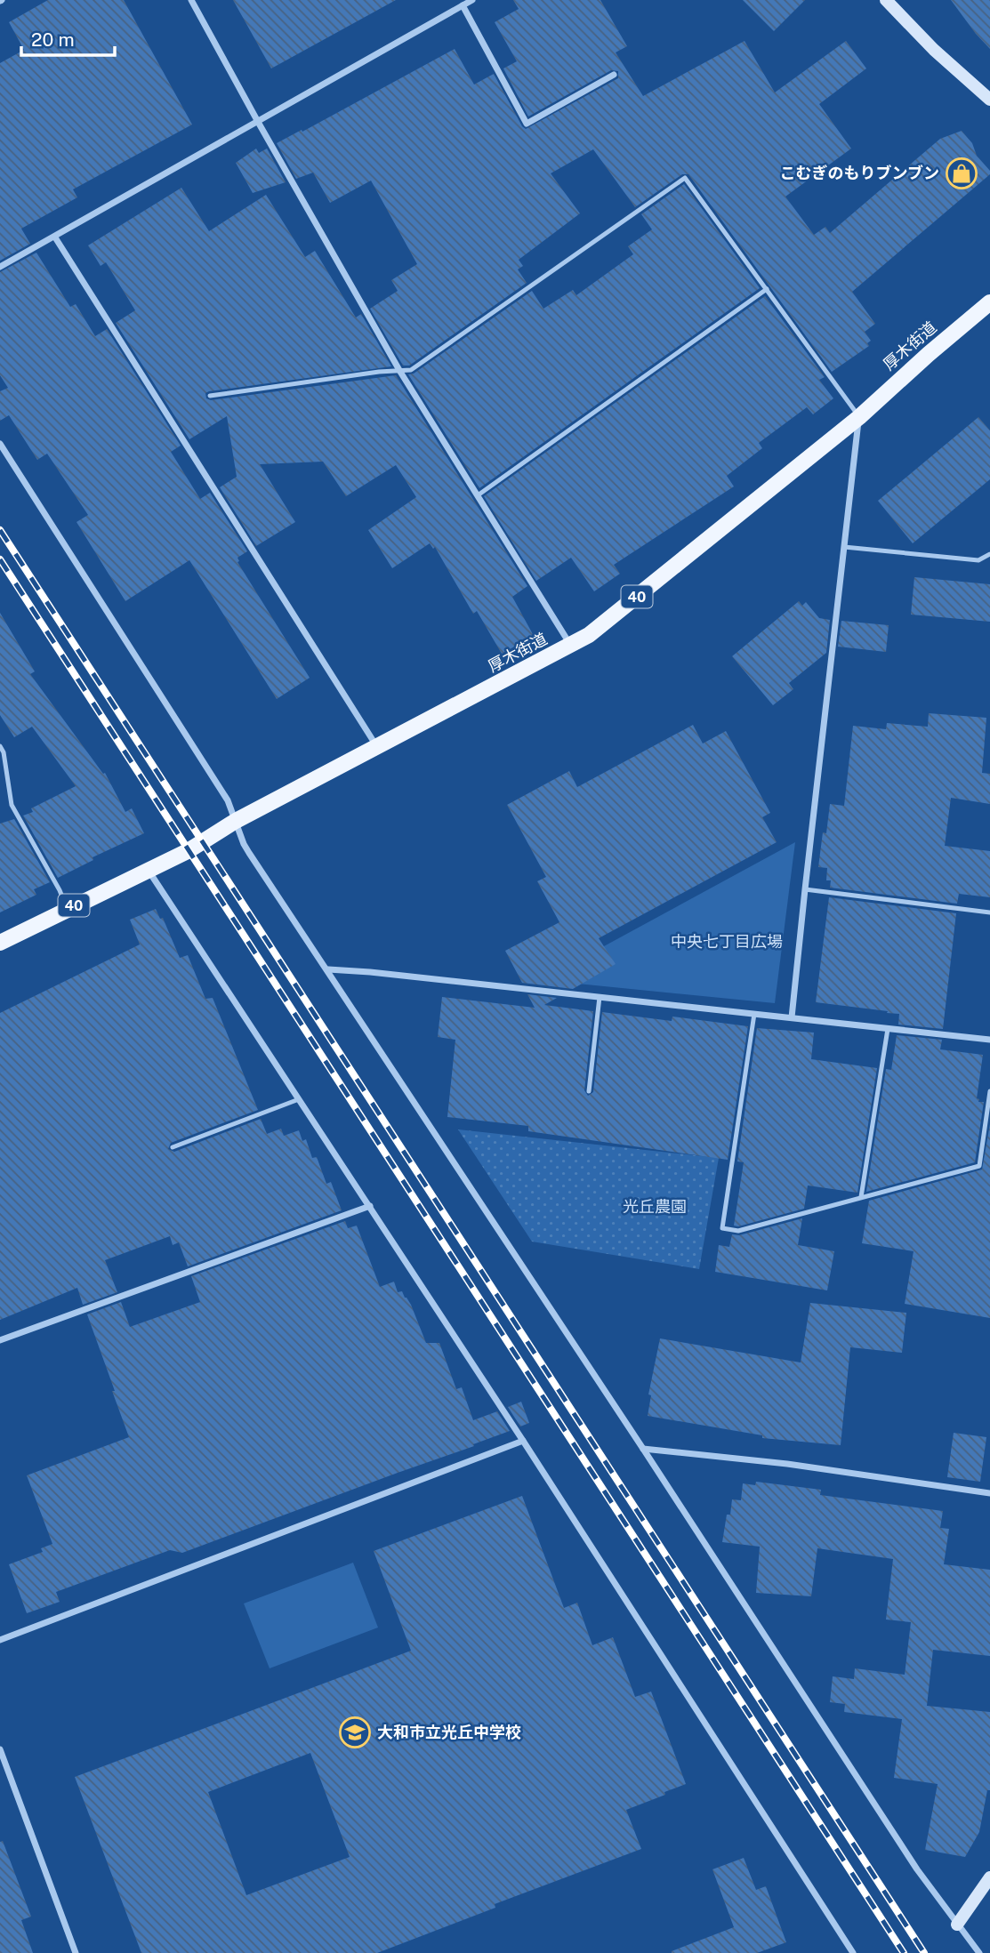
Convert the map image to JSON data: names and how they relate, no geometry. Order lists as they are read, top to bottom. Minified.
{"streets":{"main road":["厚木街道","40"]},"parks":["中央七丁目広場","光丘農園"],"places":{"shop":["こむぎのもりブンブン"],"school or university":["大和市立光丘中学校"]},"scale_bar":"20 m"}
